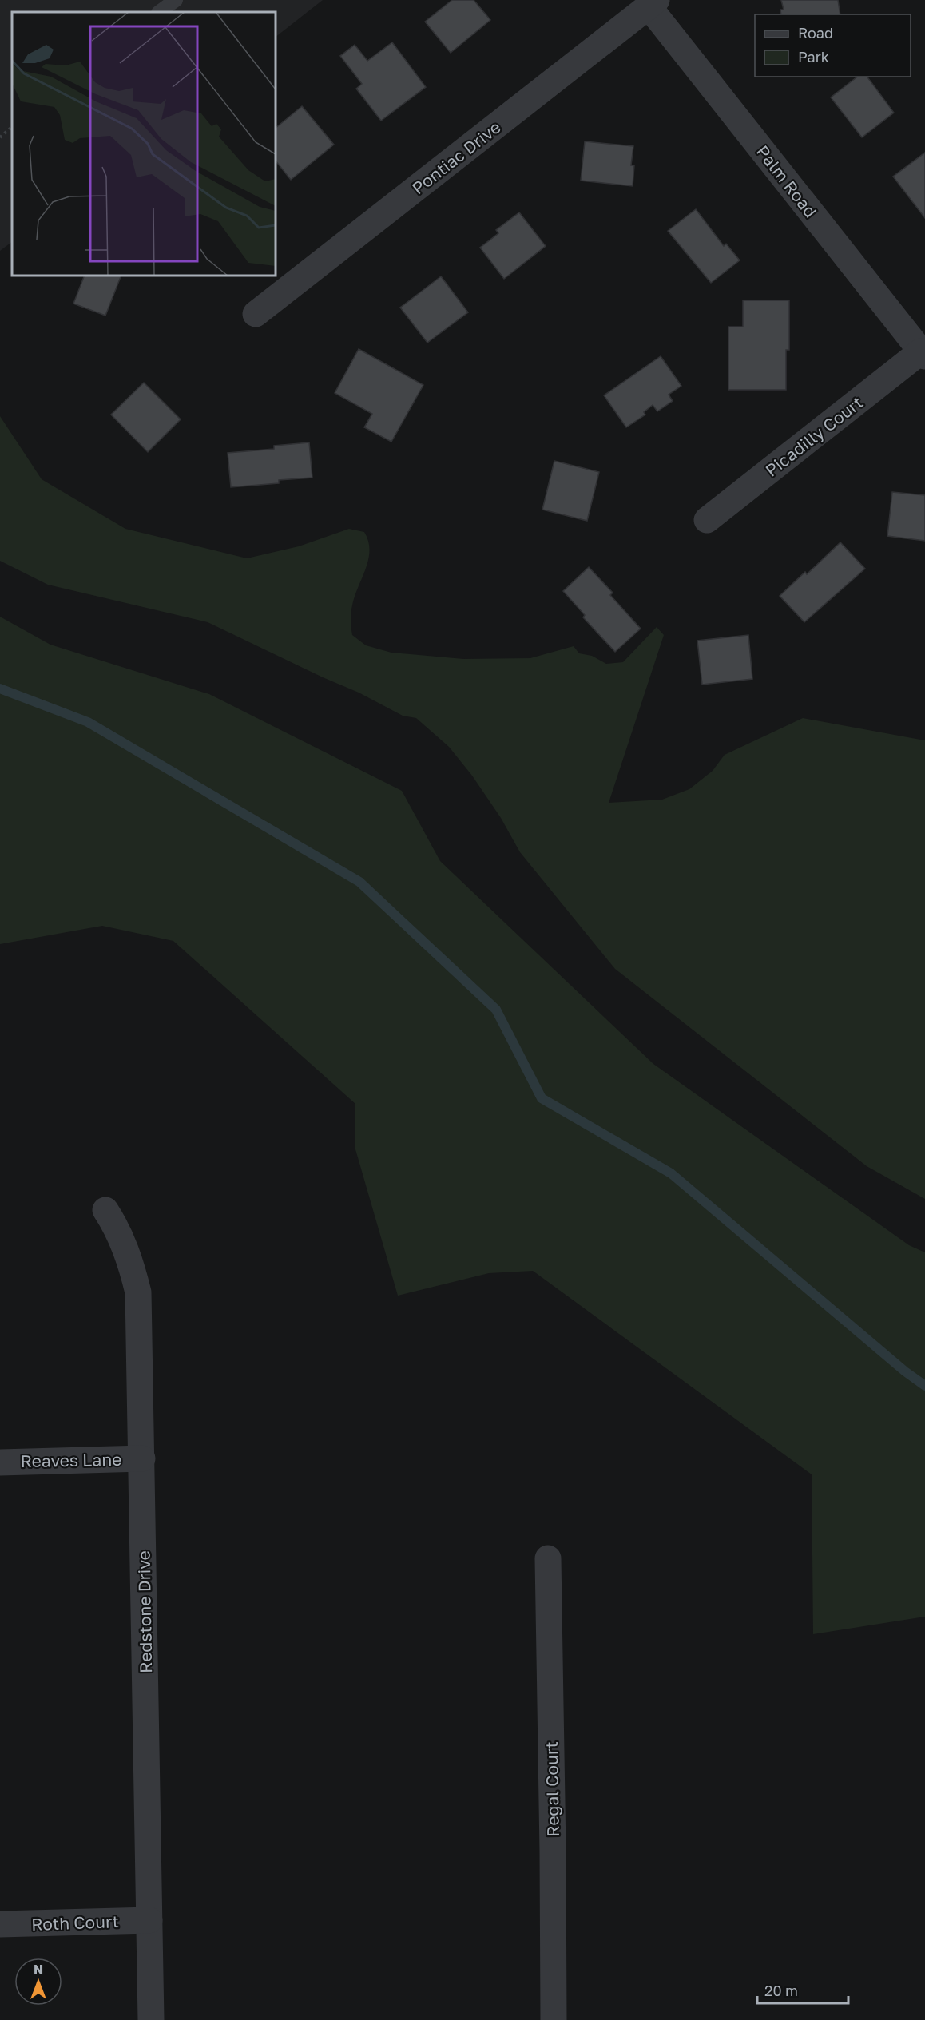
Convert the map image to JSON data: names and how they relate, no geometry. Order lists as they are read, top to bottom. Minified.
{"streets":{"street":["Pontiac Drive","Palm Road","Picadilly Court","Reaves Lane","Redstone Drive","Regal Court","Roth Court"]},"crossings":[["Pontiac Drive","Palm Road"],["Palm Road","Picadilly Court"],["Reaves Lane","Redstone Drive"],["Redstone Drive","Roth Court"]],"legend":["Road","Park"],"scale_bar":"20 m","north":"top"}
